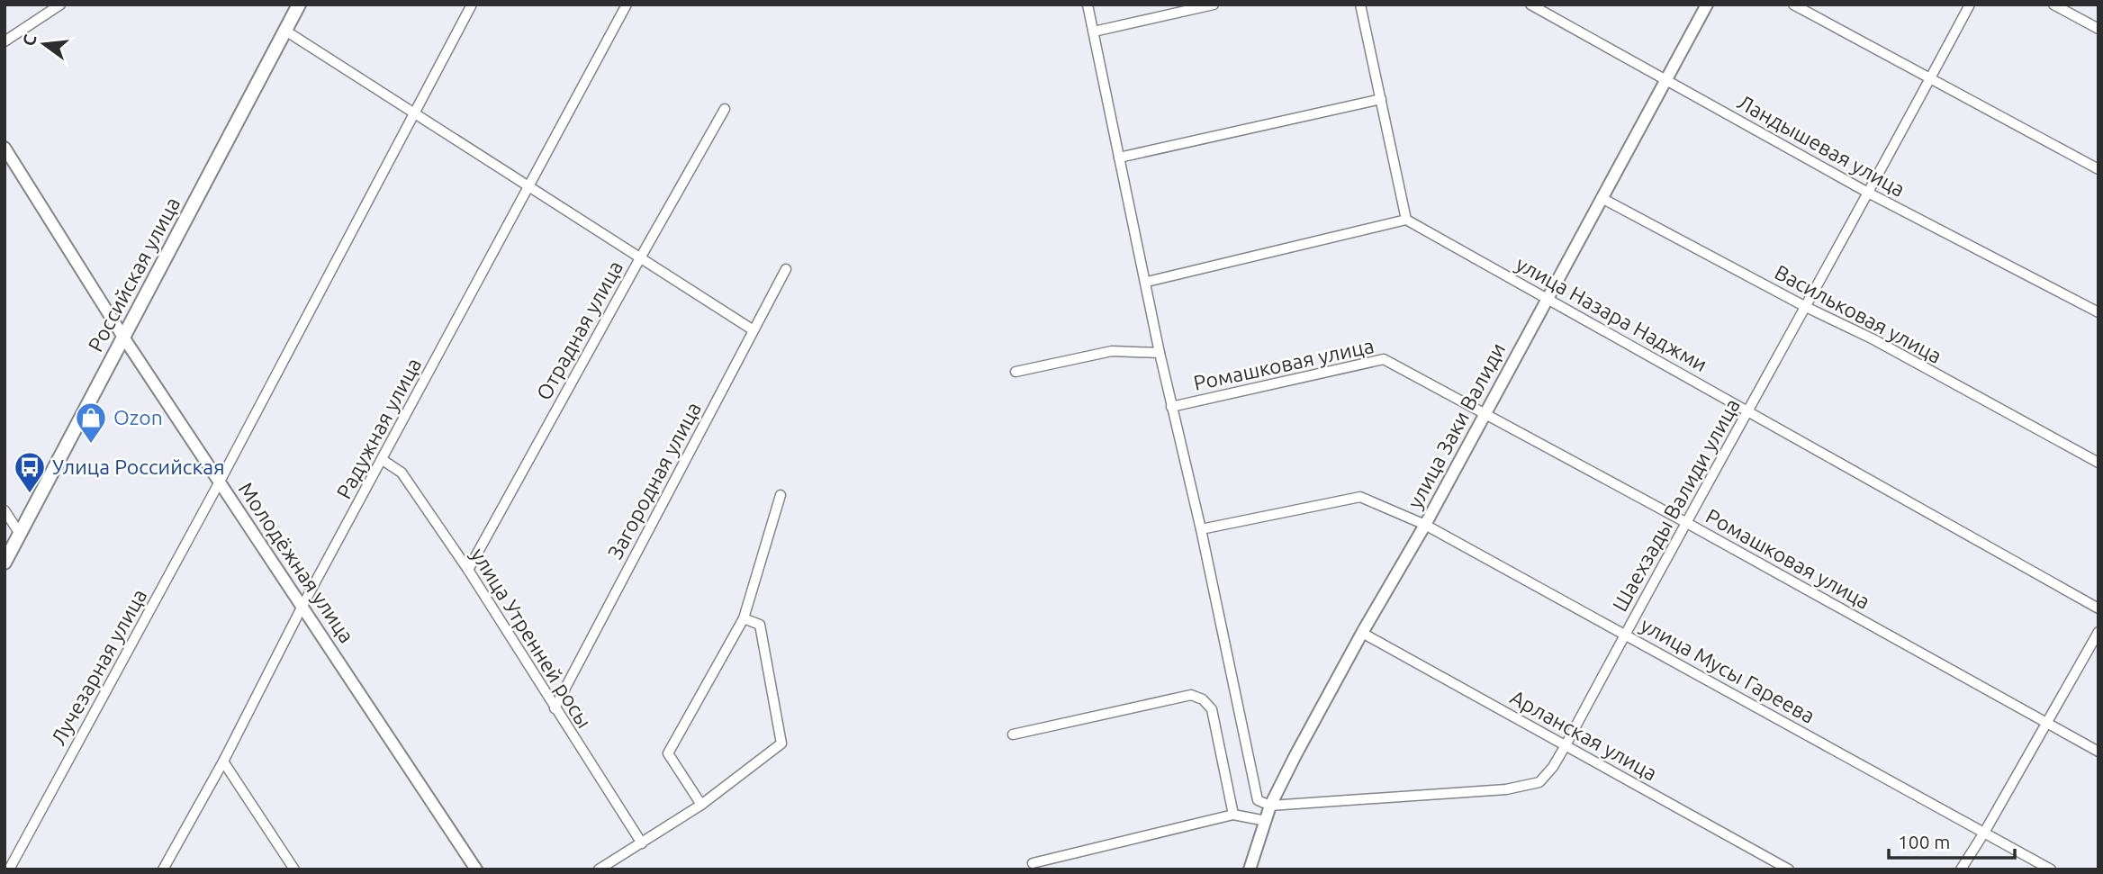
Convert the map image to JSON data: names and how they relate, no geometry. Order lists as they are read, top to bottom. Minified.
{"streets":{"main road":["Российская улица"],"street":["Ландышевая улица","улица Назара Наджми","Васильковая улица","Отрадная улица","Ромашковая улица","улица Заки Валиди","Радужная улица","Загородная улица","Шаехзады Валиди улица","Молодёжная улица","улица Утренней росы","Лучезарная улица","улица Мусы Гареева","Арланская улица"]},"crossings":[["Ландышевая улица","улица Заки Валиди"],["Ландышевая улица","Шаехзады Валиди улица"],["Российская улица","Молодёжная улица"],["улица Назара Наджми","улица Заки Валиди"],["улица Назара Наджми","Шаехзады Валиди улица"],["Васильковая улица","улица Заки Валиди"],["Васильковая улица","Шаехзады Валиди улица"],["Отрадная улица","улица Утренней росы"],["Ромашковая улица","улица Заки Валиди"],["Ромашковая улица","Шаехзады Валиди улица"],["улица Заки Валиди","Шаехзады Валиди улица"],["улица Заки Валиди","улица Мусы Гареева"],["улица Заки Валиди","Арланская улица"],["Радужная улица","Молодёжная улица"],["Радужная улица","улица Утренней росы"],["Загородная улица","улица Утренней росы"],["Шаехзады Валиди улица","улица Мусы Гареева"],["Шаехзады Валиди улица","Арланская улица"],["Молодёжная улица","Лучезарная улица"]],"places":{"shop":["Ozon"],"bus stop":["Улица Российская"]},"scale_bar":"100 m","north":"left"}
